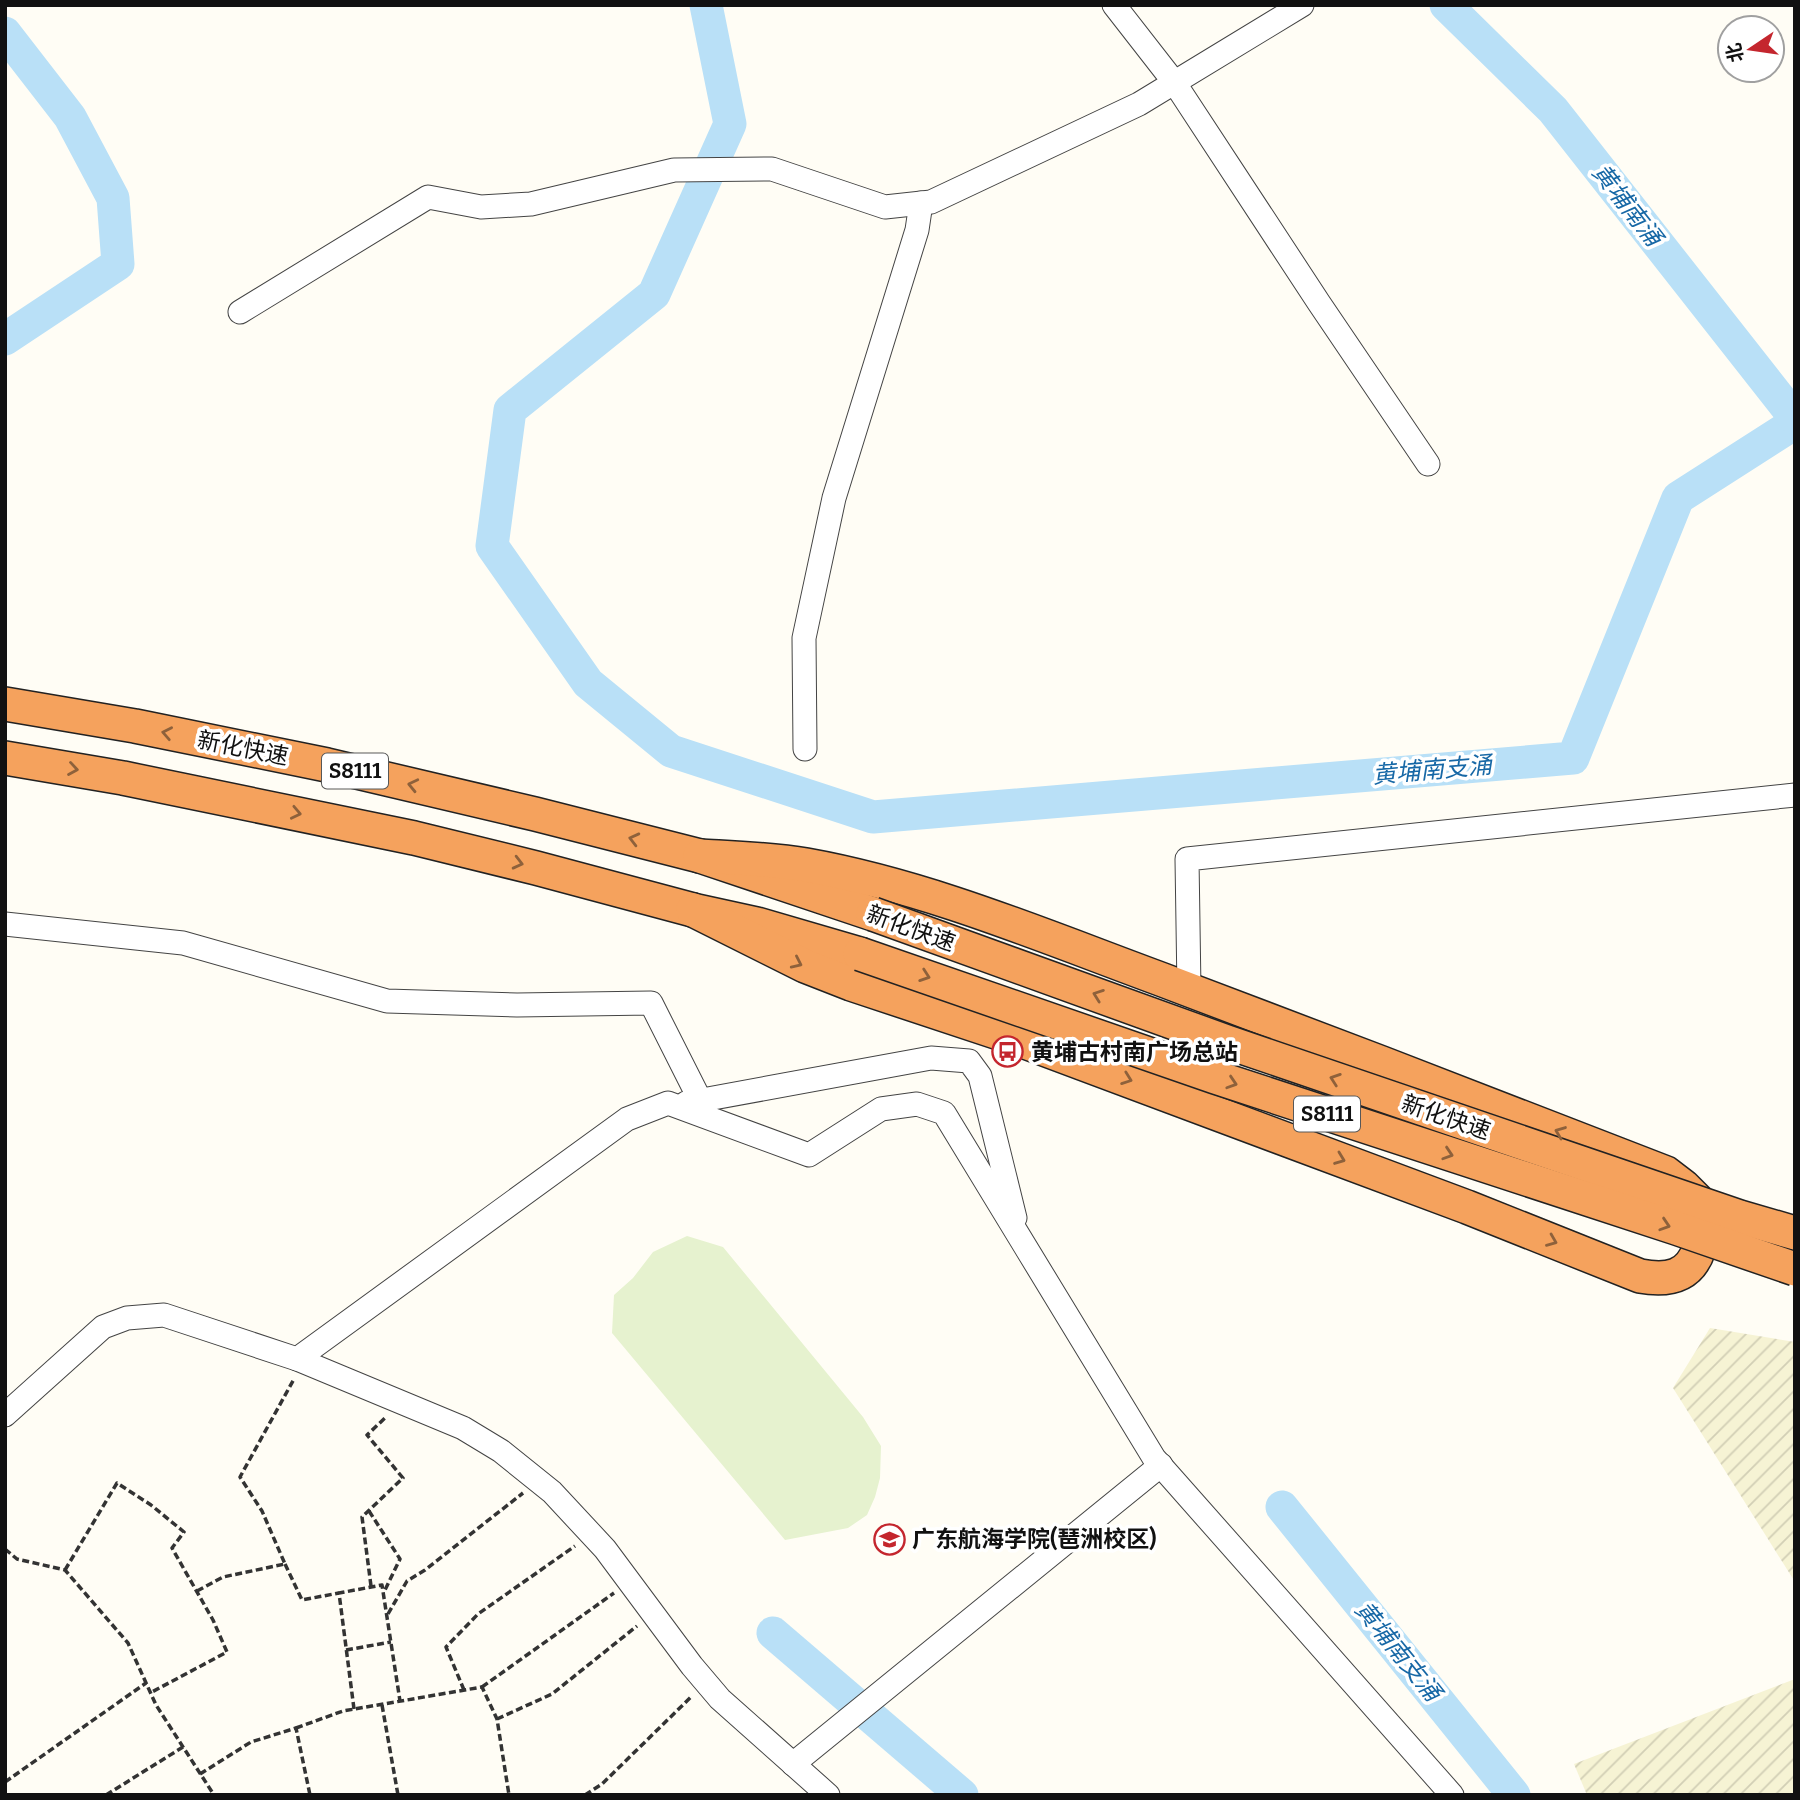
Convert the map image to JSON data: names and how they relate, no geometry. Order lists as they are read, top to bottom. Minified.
{"streets":{"highway":["新化快速","S8111"]},"water":["黄埔南涌","黄埔南支涌"],"places":{"bus stop":["黄埔古村南广场总站"],"school or university":["广东航海学院(琶洲校区)"]},"north":"left"}
